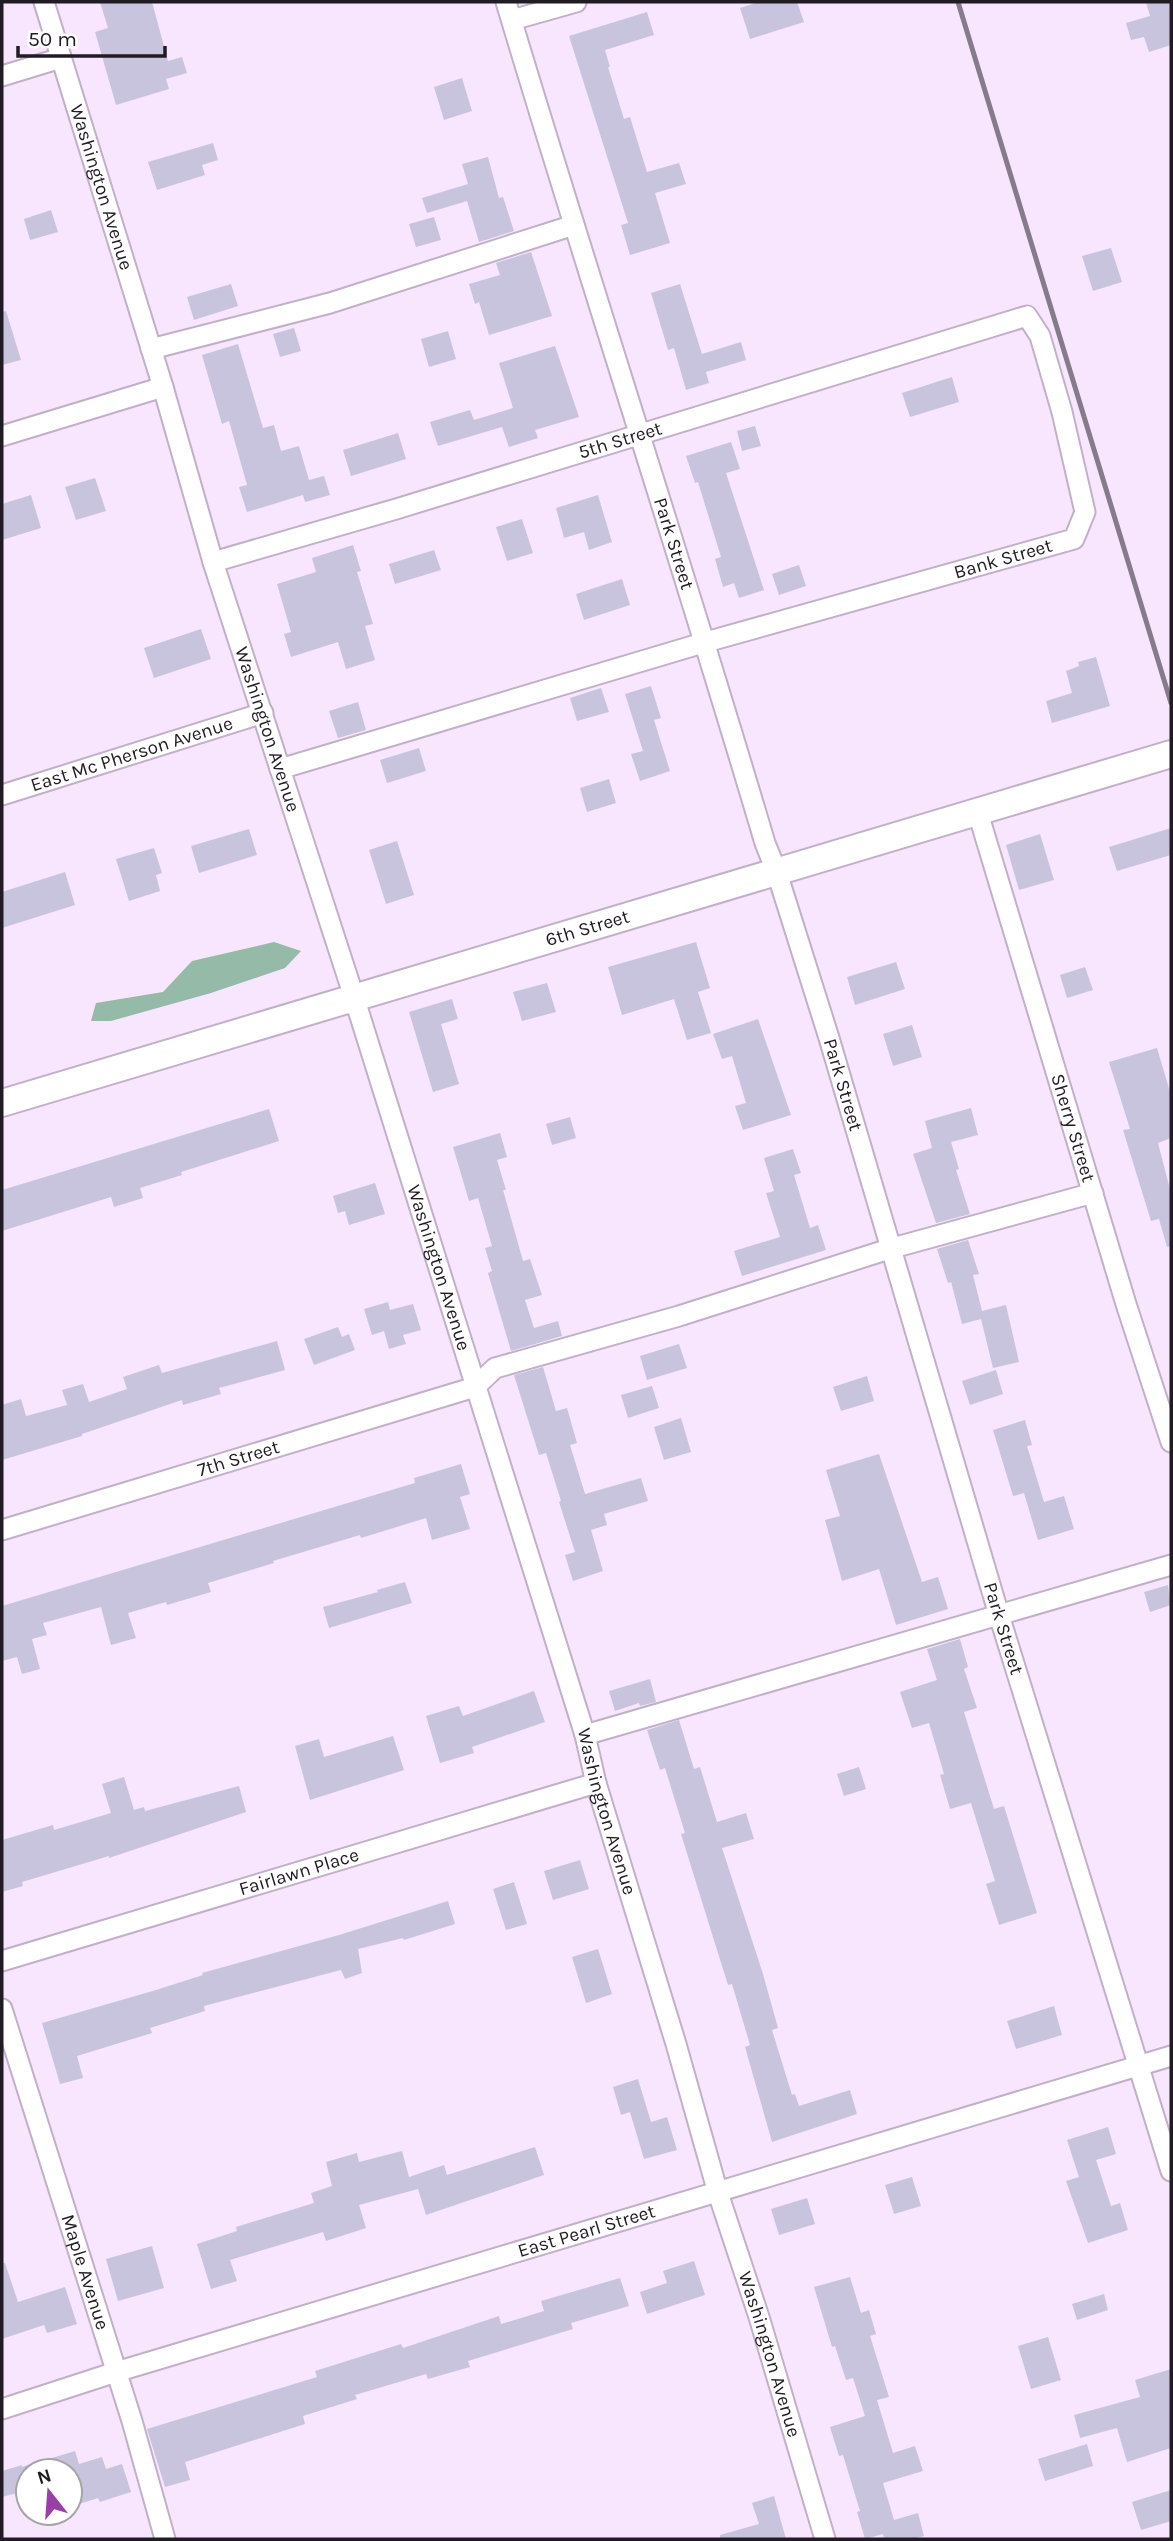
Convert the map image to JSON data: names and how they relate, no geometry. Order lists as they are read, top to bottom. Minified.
{"streets":{"street":["Washington Avenue","5th Street","Park Street","Bank Street","East Mc Pherson Avenue","6th Street","Sherry Street","7th Street","Fairlawn Place","East Pearl Street","Maple Avenue"]},"crossings":[["Washington Avenue","5th Street"],["Washington Avenue","East Mc Pherson Avenue"],["Washington Avenue","6th Street"],["Washington Avenue","7th Street"],["Washington Avenue","Fairlawn Place"],["Washington Avenue","East Pearl Street"],["5th Street","Park Street"],["5th Street","Bank Street"],["Park Street","Bank Street"],["Park Street","6th Street"],["Park Street","East Pearl Street"],["6th Street","Sherry Street"],["East Pearl Street","Maple Avenue"]],"scale_bar":"50 m","north":"top"}
